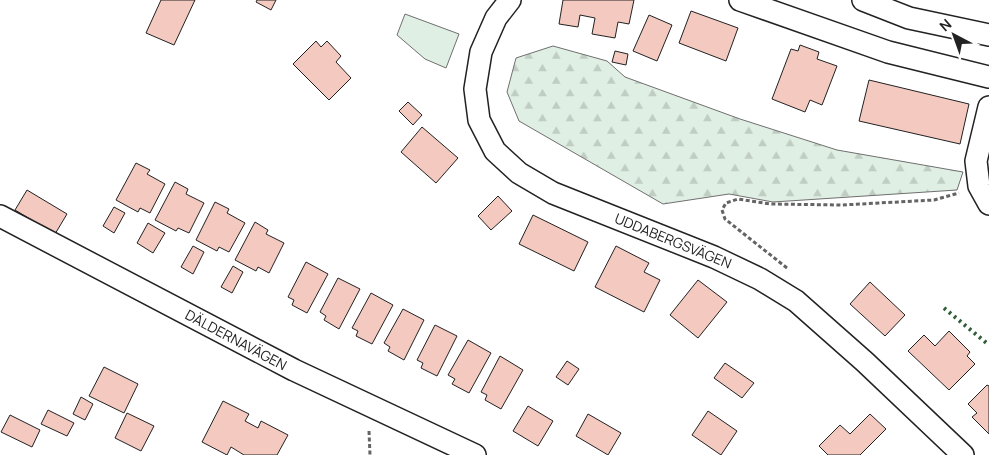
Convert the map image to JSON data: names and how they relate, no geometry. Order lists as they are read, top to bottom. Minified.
{"streets":{"street":["UDDABERGSVÄGEN","DÄLDERNAVÄGEN"]},"north":"top left"}
